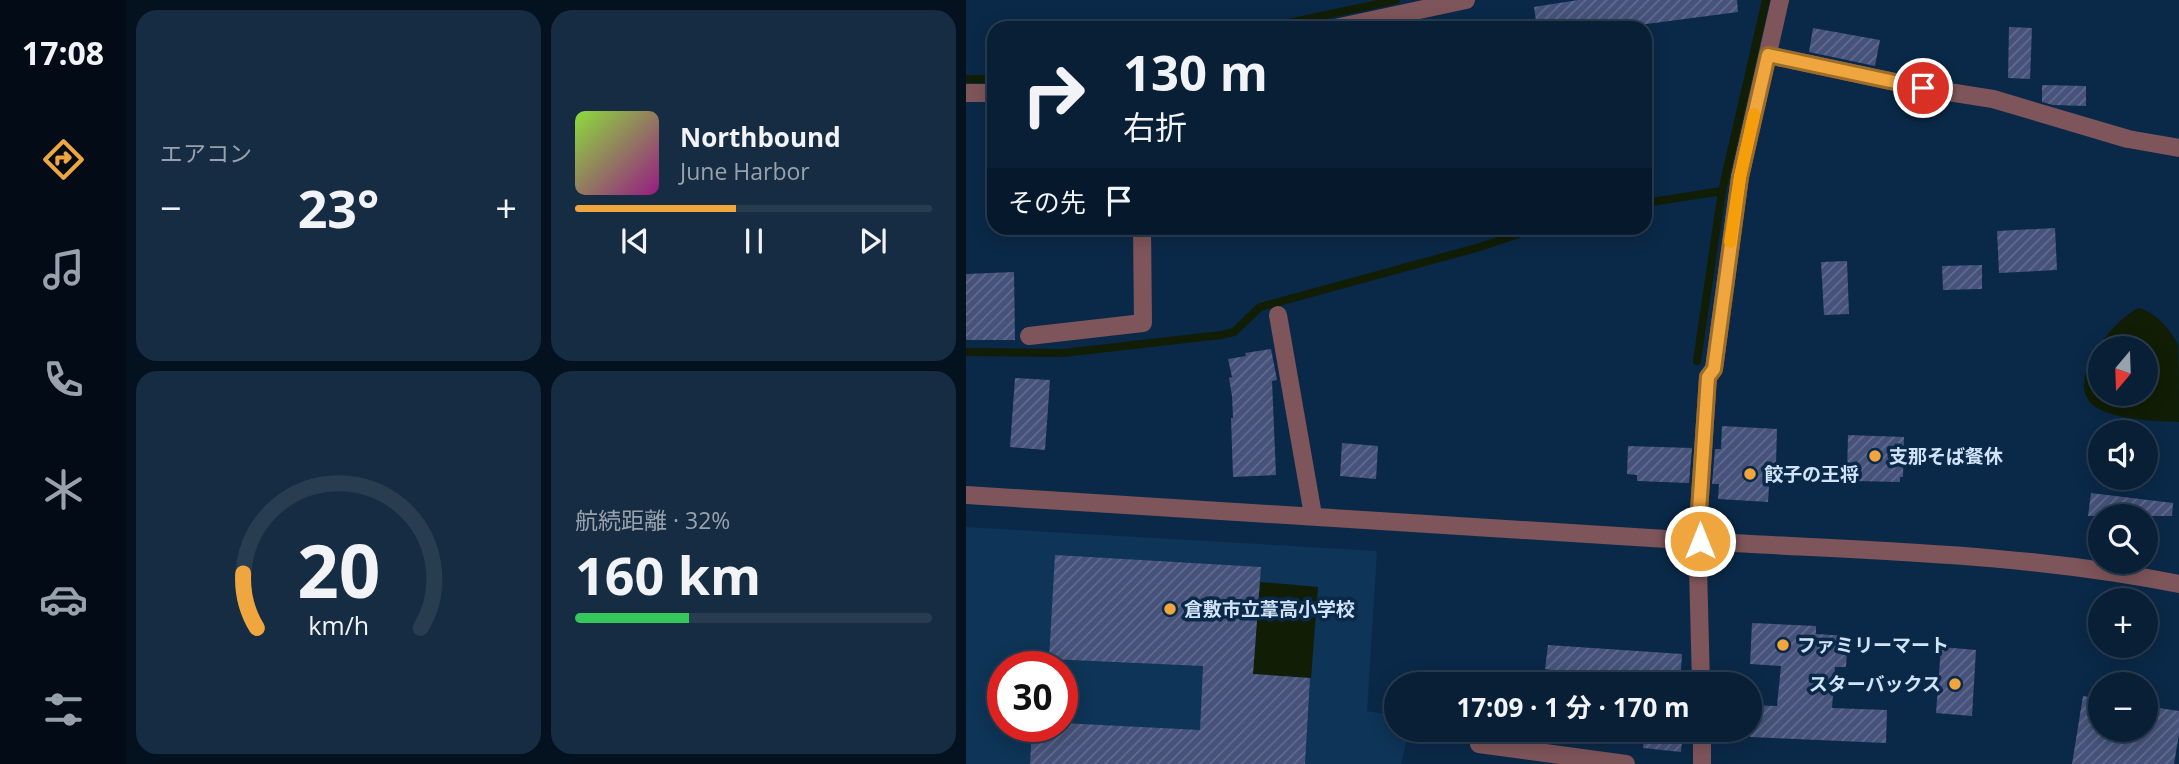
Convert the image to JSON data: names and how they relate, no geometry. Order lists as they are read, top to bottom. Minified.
{"places":["支那そば餐休","餃子の王将","倉敷市立葦高小学校","ファミリーマート","スターバックス"],"north":"bottom","page":{"tabs":"17:08","tile":["エアコン",["航続距離 · 32%","160 km"]],"turn":["130 m","右折"],"song":["Northbound","June Harbor"],"then":"その先","heat":["−","23°","+"],"map_buttons":["+","−"],"limit":"30","trip":"17:09 · 1 分 · 170 m","gauge":["20","km/h"]}}
